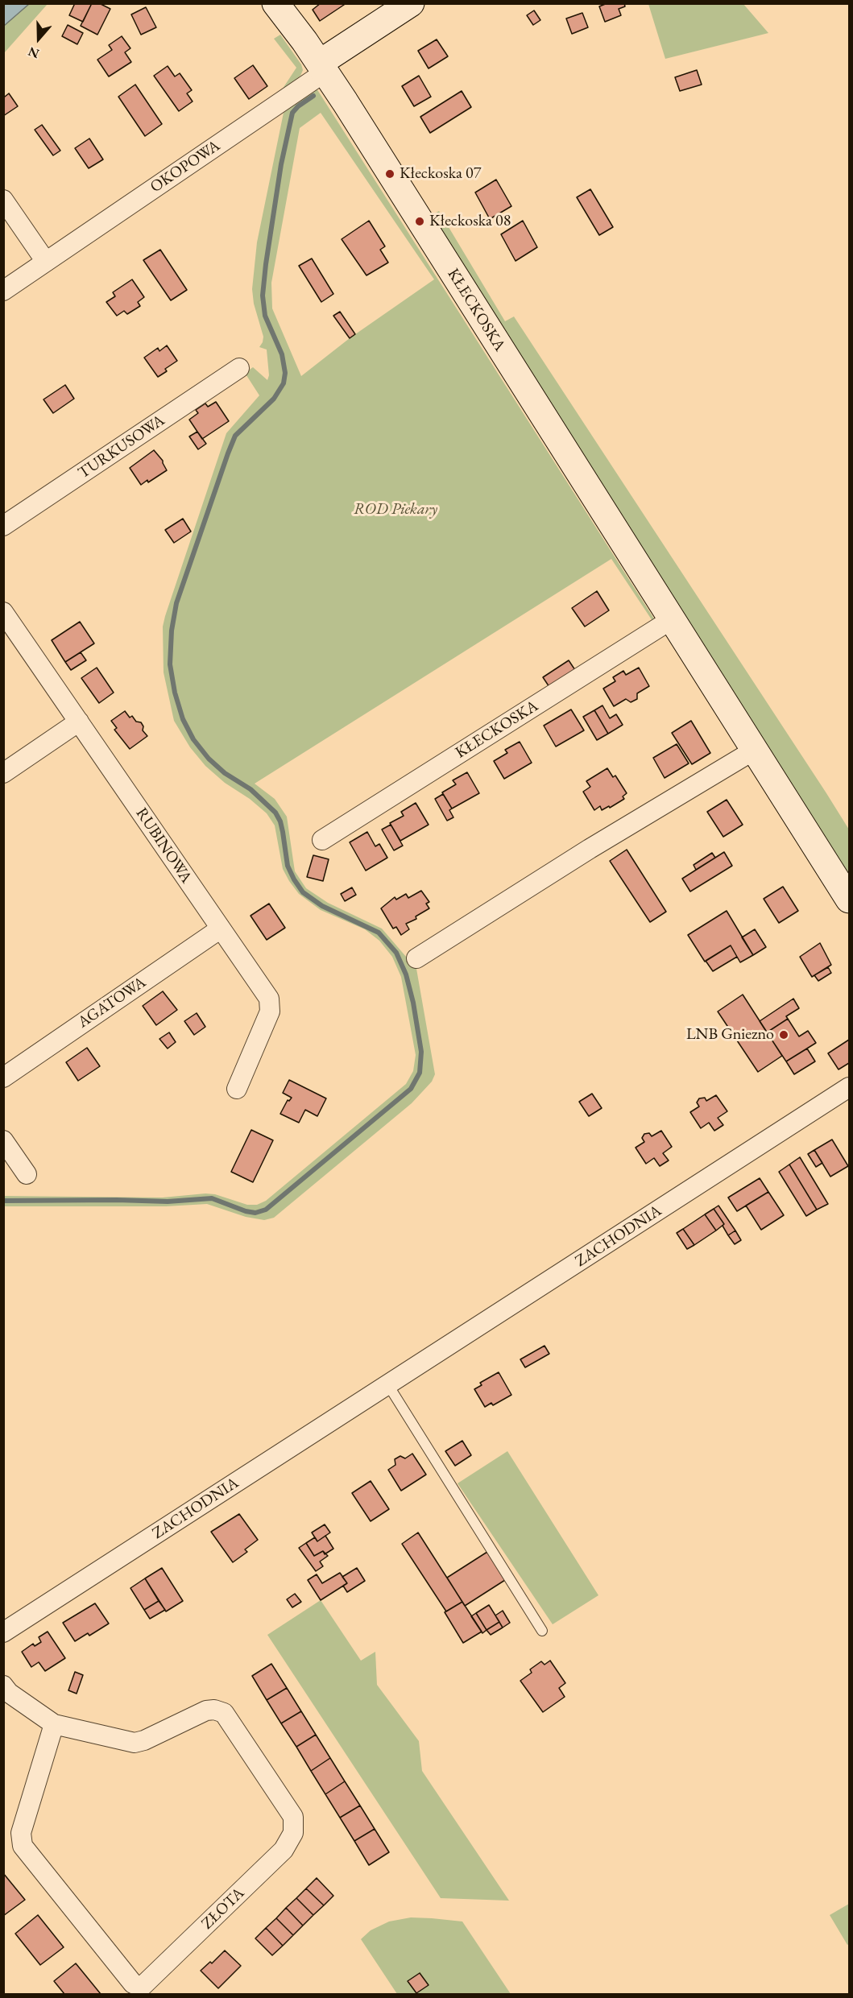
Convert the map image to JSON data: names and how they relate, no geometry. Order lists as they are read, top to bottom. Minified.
{"streets":{"main road":["KŁECKOSKA"],"street":["OKOPOWA","TURKUSOWA","RUBINOWA","AGATOWA","ZACHODNIA","ZŁOTA"]},"crossings":[["OKOPOWA","KŁECKOSKA"],["RUBINOWA","AGATOWA"]],"parks":["ROD Piekary"],"places":["Kłeckoska 07","Kłeckoska 08","LNB Gniezno"],"north":"bottom"}
